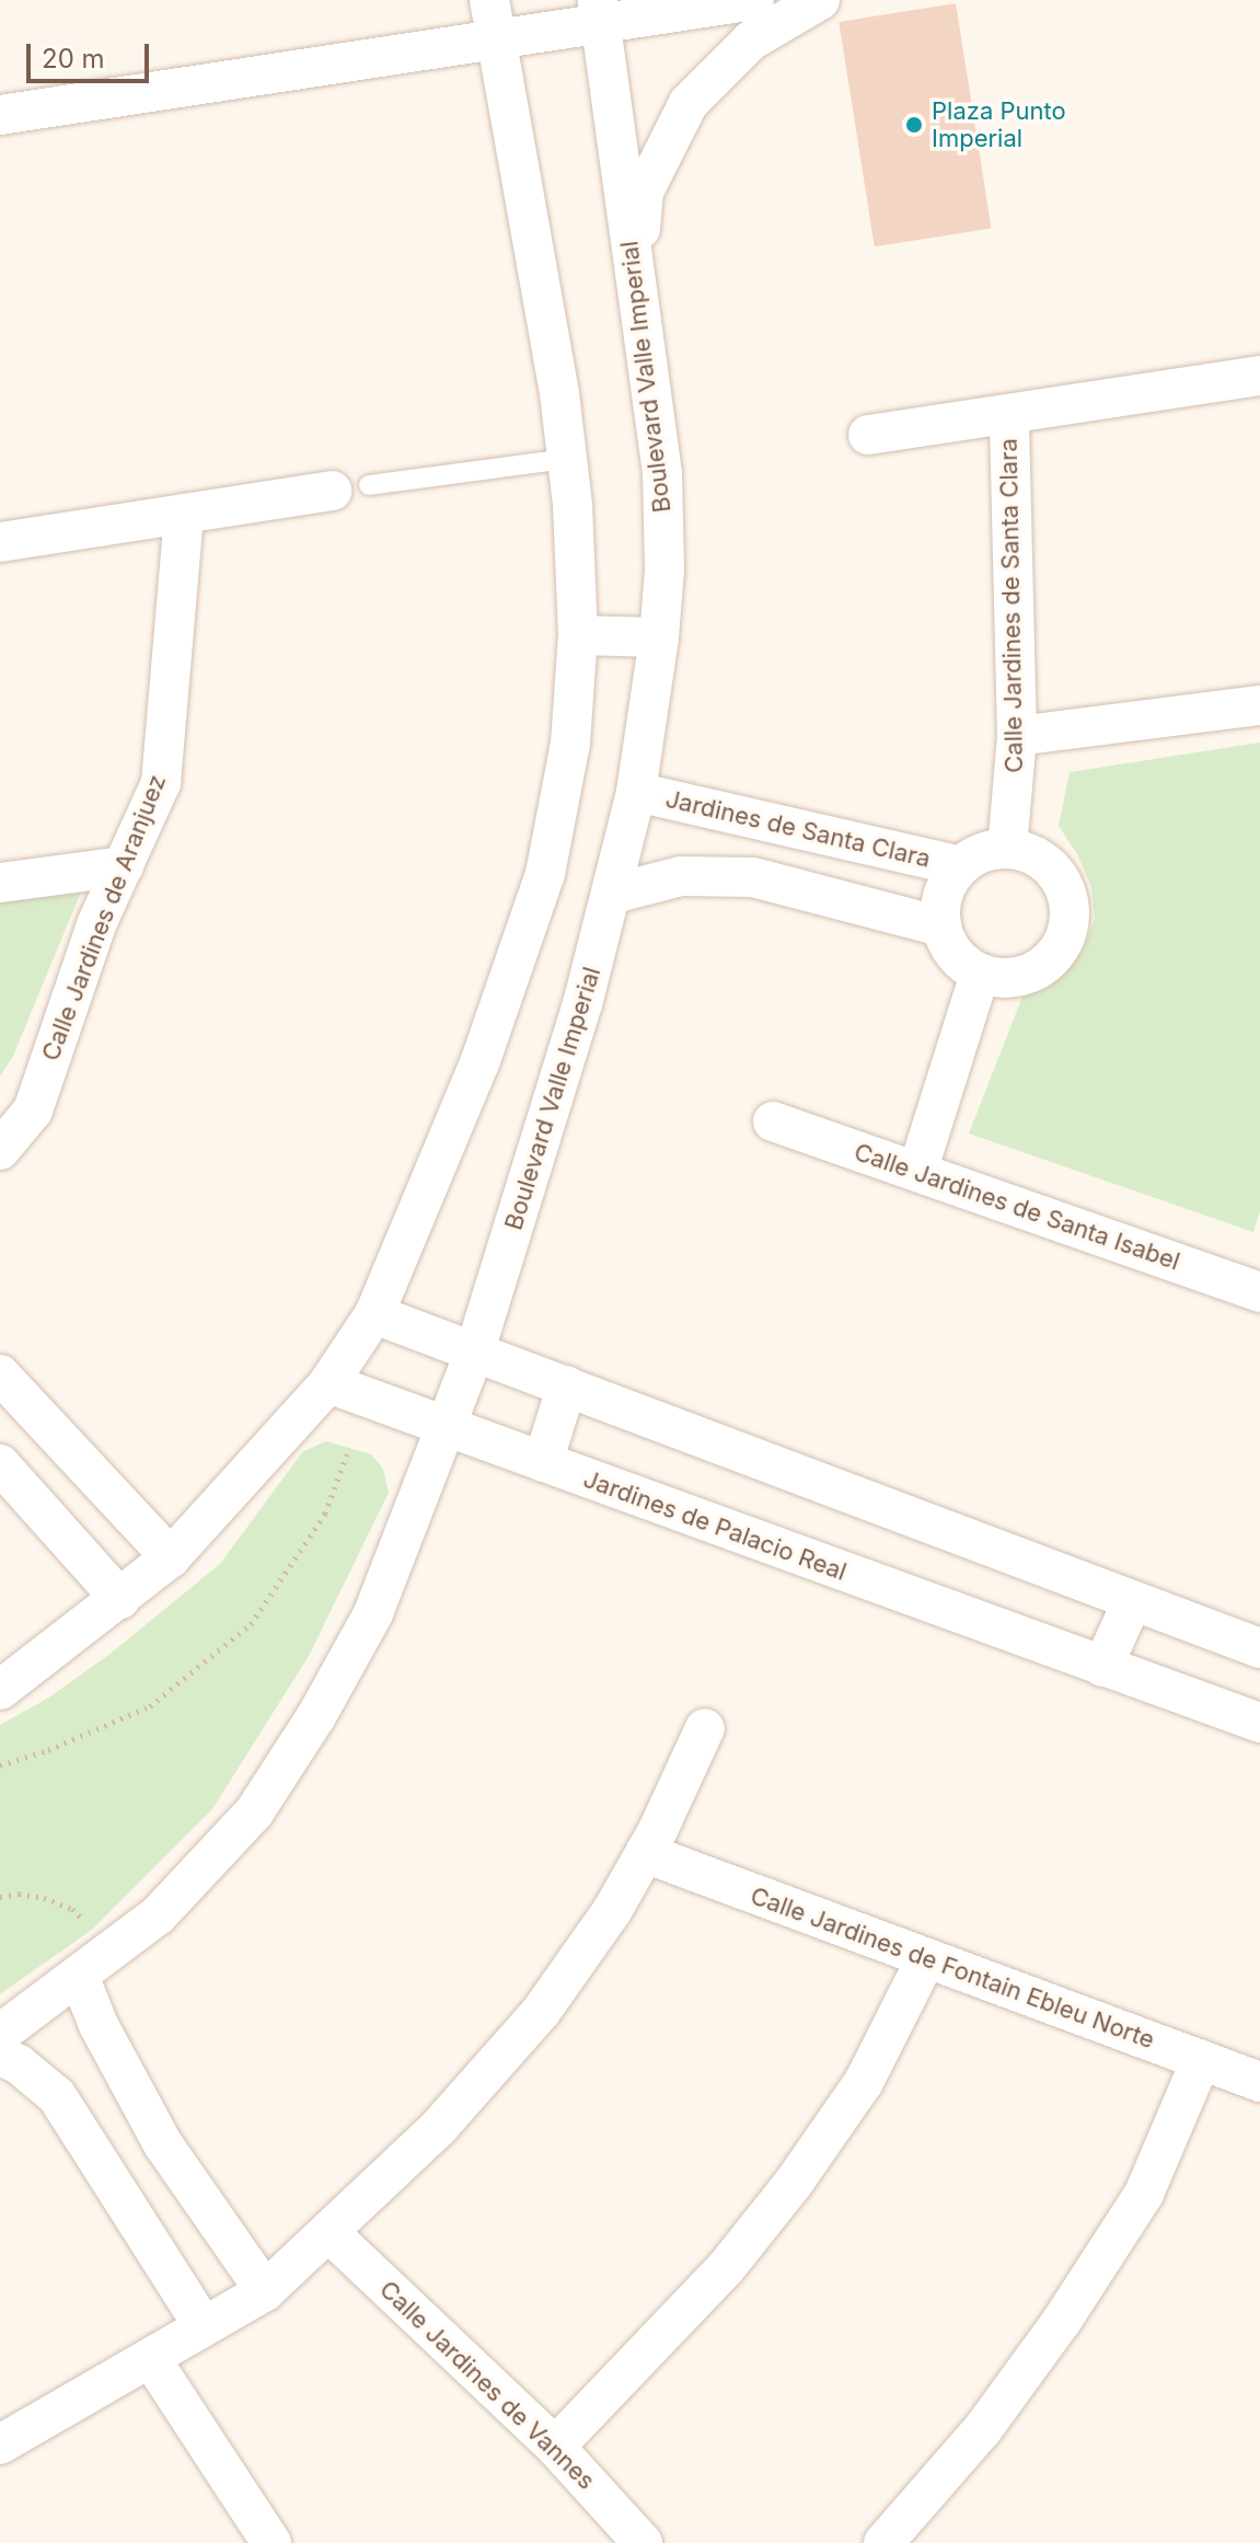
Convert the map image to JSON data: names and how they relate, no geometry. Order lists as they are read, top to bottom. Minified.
{"streets":{"street":["Boulevard Valle Imperial","Calle Jardines de Santa Clara","Jardines de Santa Clara","Calle Jardines de Aranjuez","Calle Jardines de Santa Isabel","Jardines de Palacio Real","Calle Jardines de Fontain Ebleu Norte","Calle Jardines de Vannes"]},"crossings":[["Boulevard Valle Imperial","Jardines de Santa Clara"],["Boulevard Valle Imperial","Jardines de Palacio Real"],["Calle Jardines de Santa Clara","Jardines de Santa Clara"]],"places":["Plaza Punto Imperial"],"scale_bar":"20 m"}
